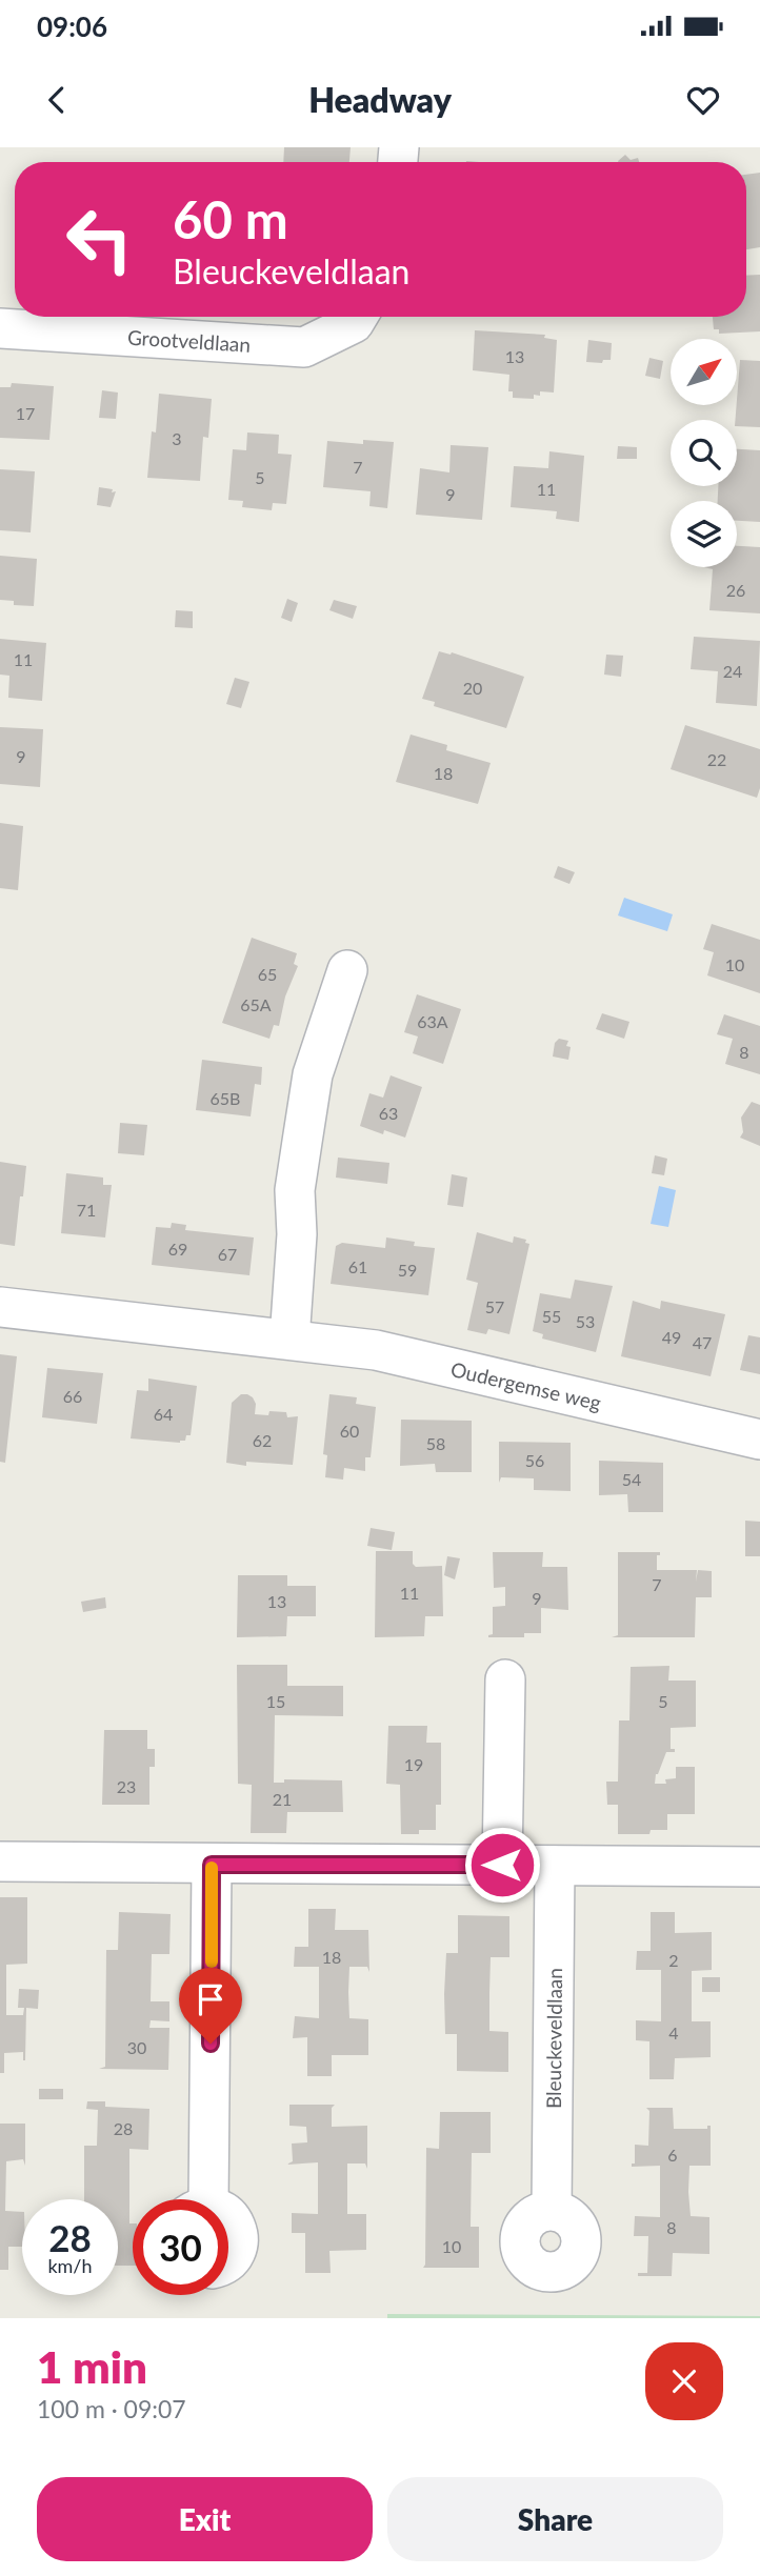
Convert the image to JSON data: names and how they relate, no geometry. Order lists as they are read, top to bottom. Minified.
{"streets":{"street":["Grootveldlaan","Oudergemse weg","Bleuckeveldlaan"]},"house_numbers":["13","17","3","7","5","11","9","26","11","24","20","9","22","18","10","65","65A","63A","8","65B","63","71","69","67","61","59","57","55","53","49","47","66","64","60","62","58","56","54","7","11","9","13","15","5","19","23","21","18","2","4","30","28","6","8","10"],"north":"top right","page":{"status":"09:06","header":"Headway","turn":["60 m","Bleuckeveldlaan"],"speed":"28 km/h","limit":"30","heading":["1 min","100 m · 09:07"],"buttons":["Exit","Share"]}}
